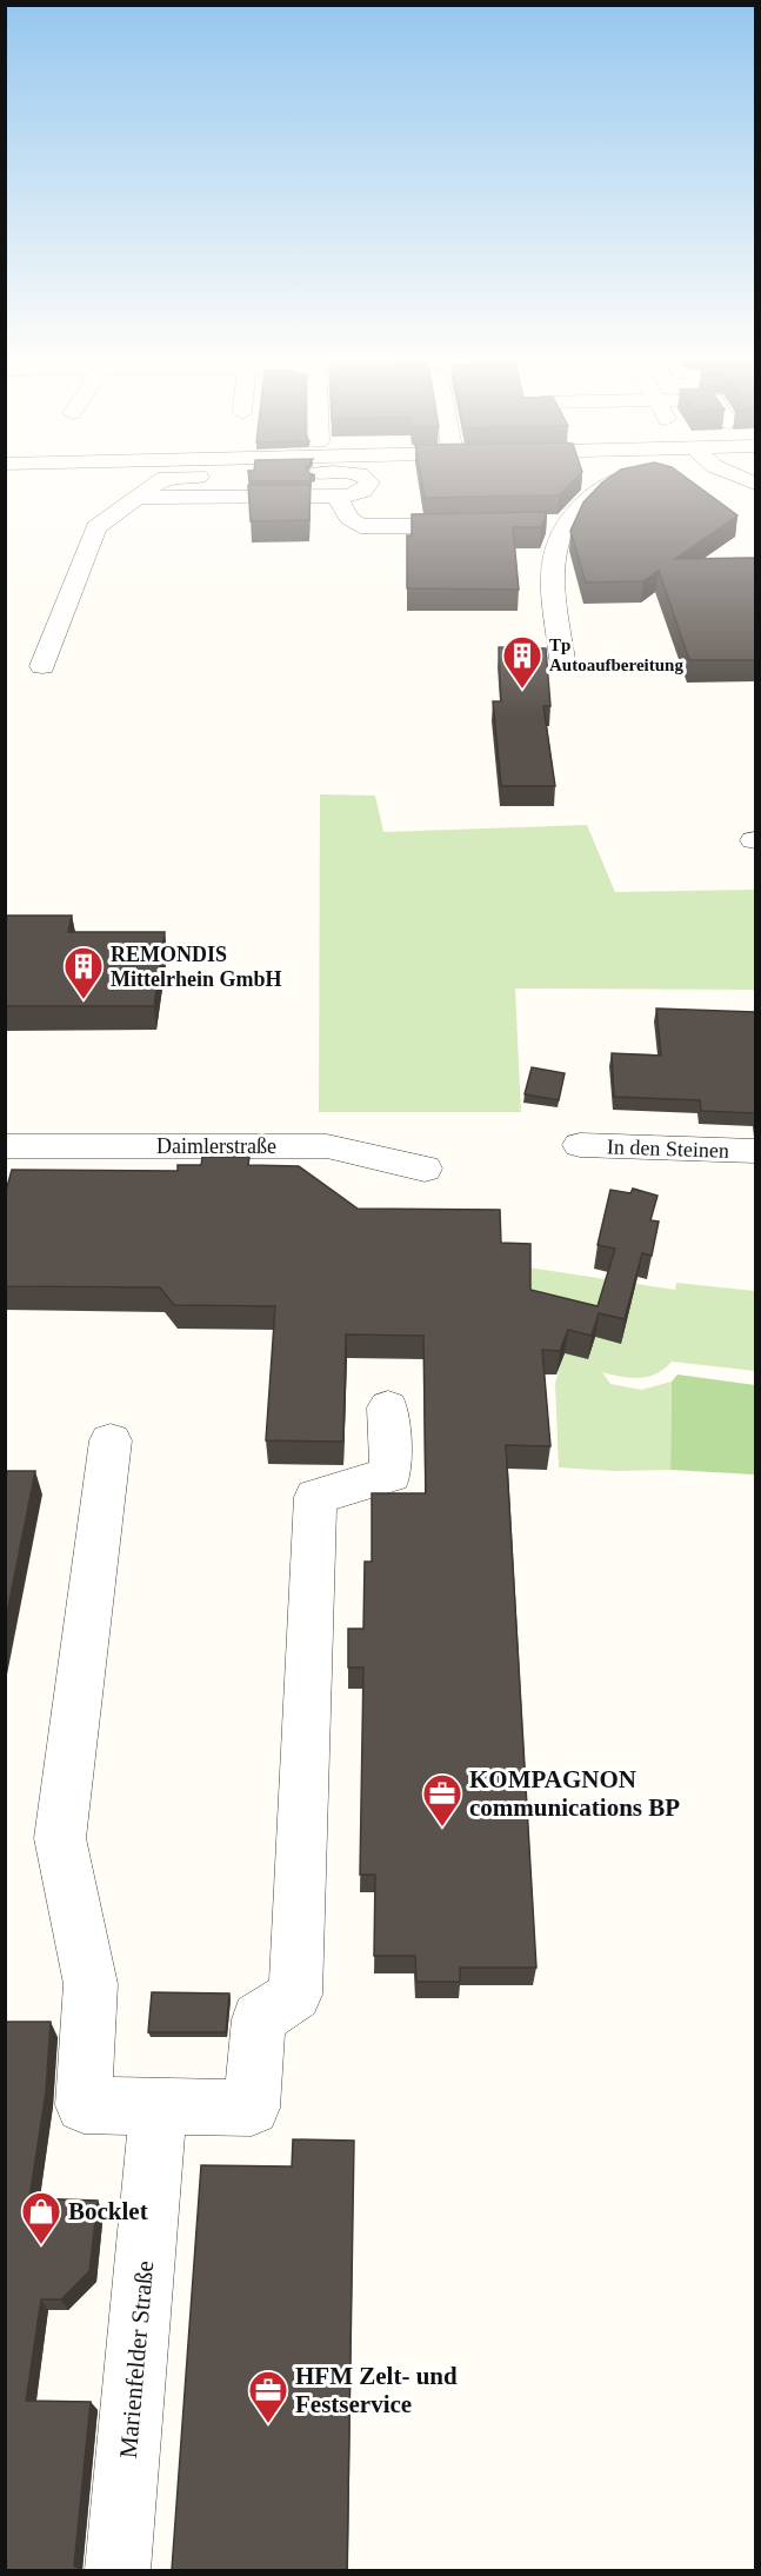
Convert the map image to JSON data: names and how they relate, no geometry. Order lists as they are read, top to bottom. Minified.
{"streets":{"street":["Daimlerstraße","In den Steinen","Marienfelder Straße"]},"places":{"building":["Tp Autoaufbereitung","REMONDIS Mittelrhein GmbH"],"office":["KOMPAGNON communications BP","HFM Zelt- und Festservice"],"shop":["Bocklet"]}}
